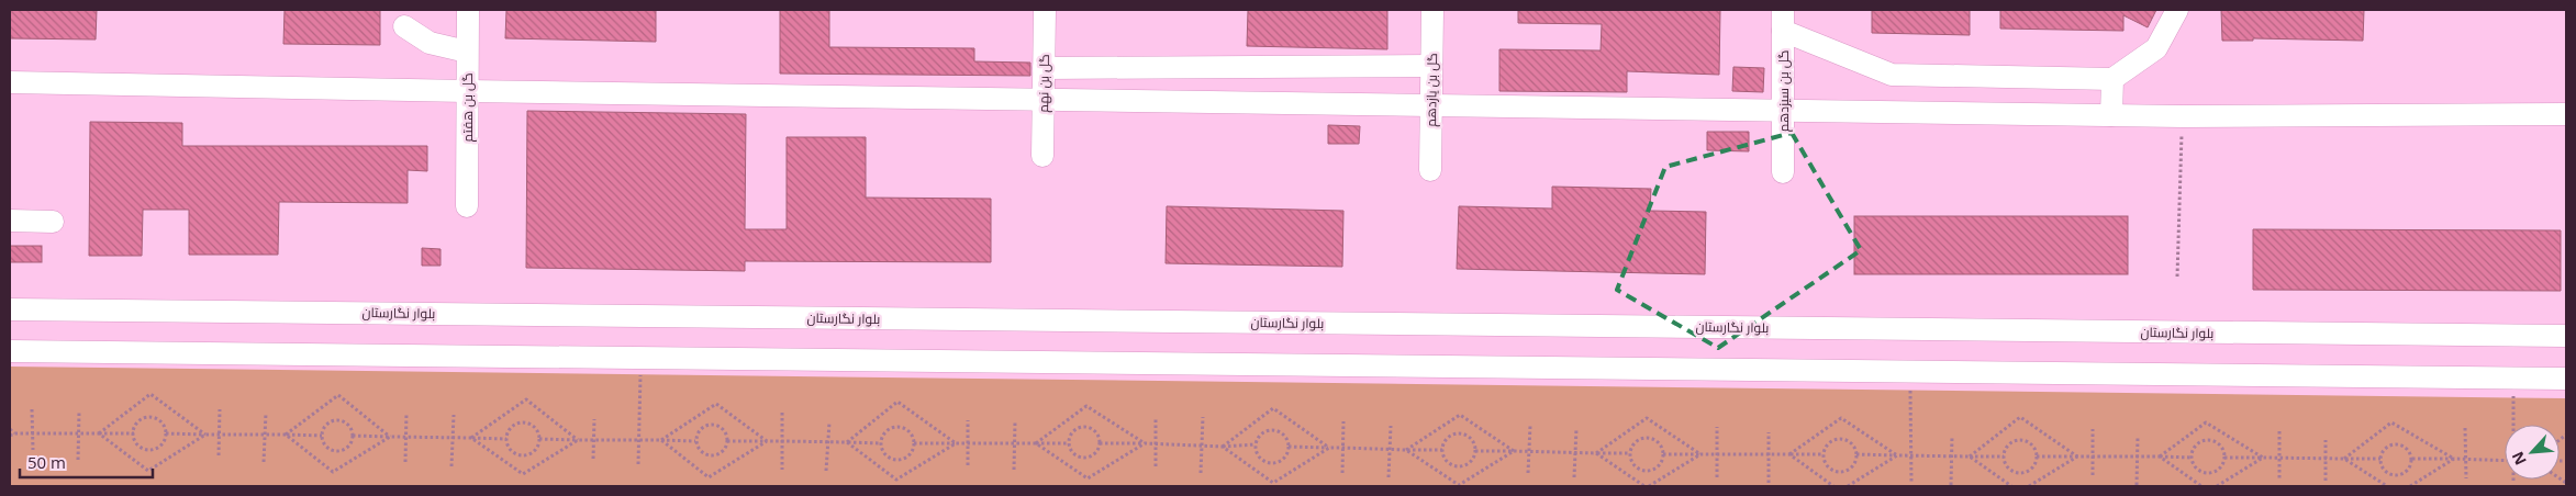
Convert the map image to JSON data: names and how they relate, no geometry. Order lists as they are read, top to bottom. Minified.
{"streets":{"street":["گل بن نهم","گل بن یازدهم","گل بن سیزدهم","گل بن هفتم","بلوار نگارستان"]},"scale_bar":"50 m","north":"bottom left"}
